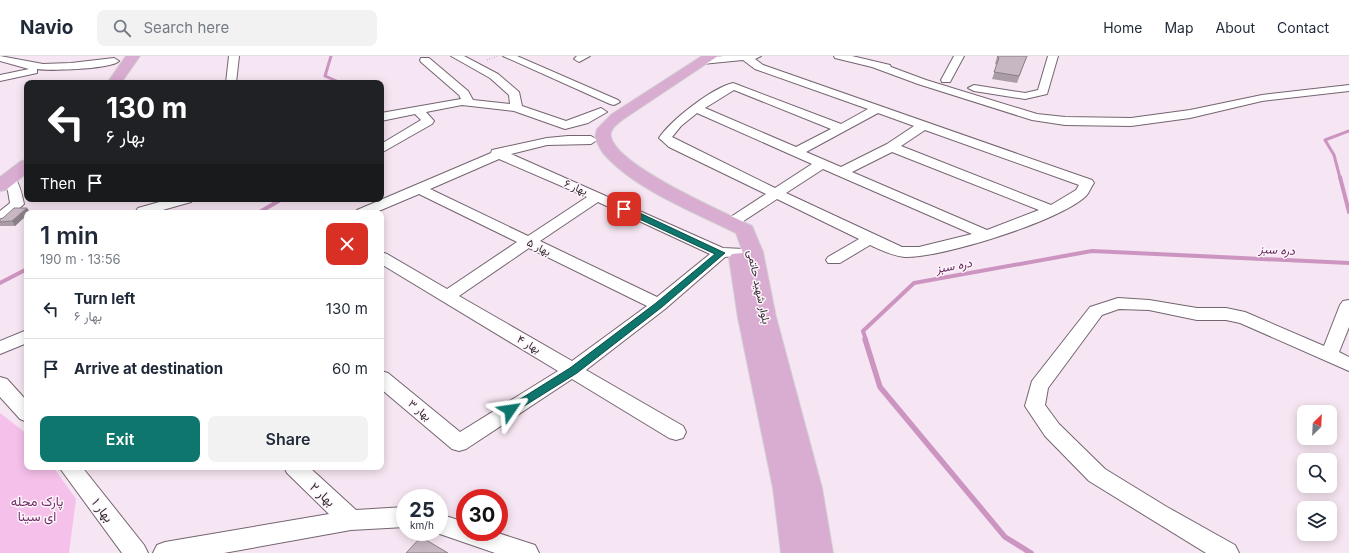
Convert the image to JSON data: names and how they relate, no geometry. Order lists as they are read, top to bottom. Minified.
{"streets":{"main road":["بلوار شهید حاتمی"],"street":["بهار ۶","بهار ۵","بهار ۴","بهار ۳","بهار ۲","بهار ۱"]},"crossings":[["بهار ۶","بلوار شهید حاتمی"],["بهار ۴","بهار ۳"]],"water":["دره سبز"],"parks":["پارک محله ای سینا"],"north":"top right","page":{"header":"Navio","search":"Search here","nav":["Home","Map","About","Contact"],"turn":["130 m","بهار ۶"],"then":"Then","heading":["1 min","190 m · 13:56"],"list":[{"name":"Turn left","note":"بهار ۶","value":"130 m"},{"name":"Arrive at destination","value":"60 m"}],"buttons":["Exit","Share"],"speed":"25 km/h","limit":"30"}}
